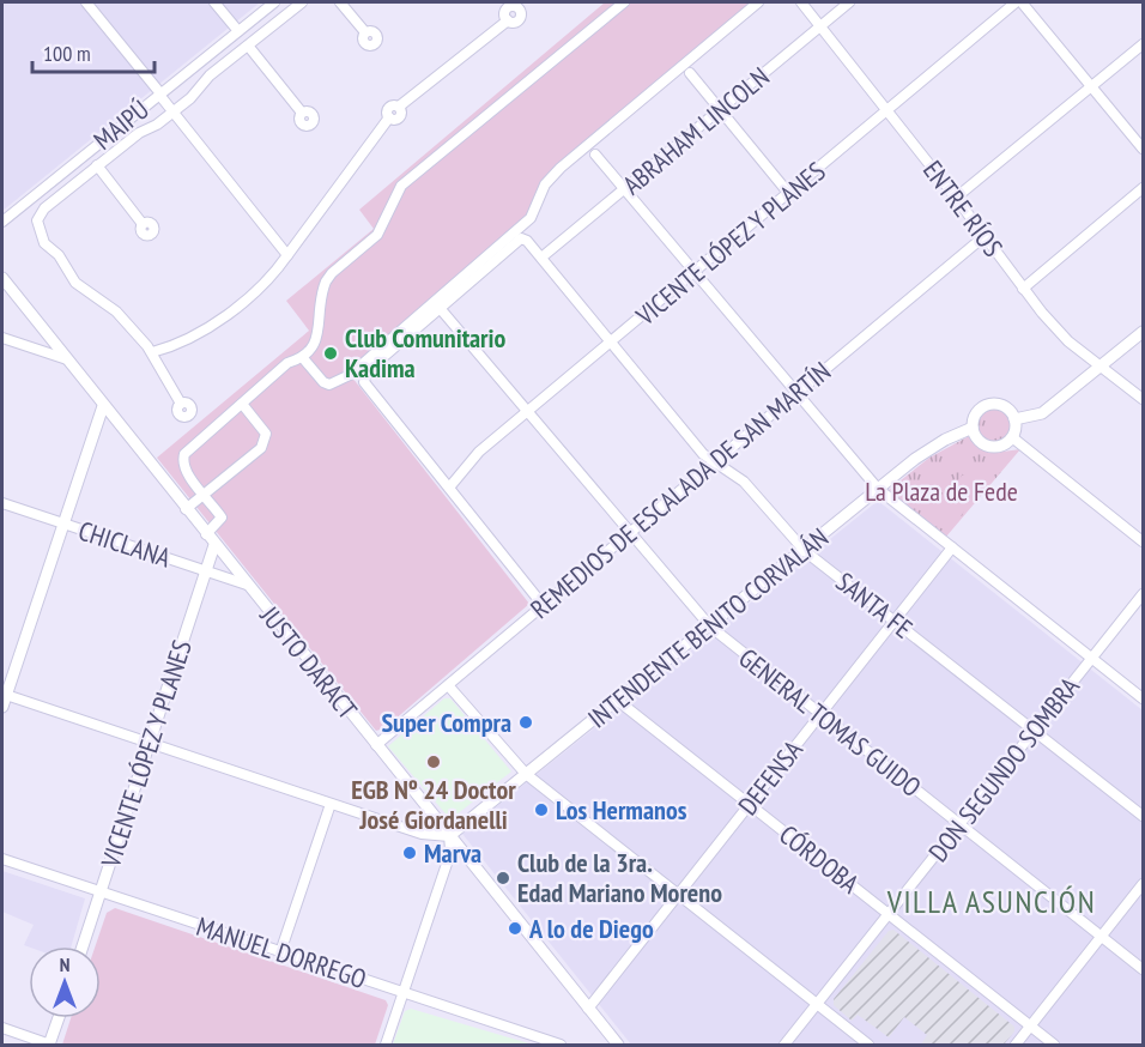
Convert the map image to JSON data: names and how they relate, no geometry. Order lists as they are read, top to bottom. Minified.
{"streets":{"street":["MAIPÚ","ABRAHAM LINCOLN","ENTRE RÍOS","VICENTE LÓPEZ Y PLANES","REMEDIOS DE ESCALADA DE SAN MARTÍN","CHICLANA","SANTA FE","INTENDENTE BENITO CORVALÁN","JUSTO DARACT","GENERAL TOMAS GUIDO","DON SEGUNDO SOMBRA","DEFENSA","CÓRDOBA","MANUEL DORREGO"]},"crossings":[["ABRAHAM LINCOLN","ENTRE RÍOS"],["ABRAHAM LINCOLN","SANTA FE"],["ENTRE RÍOS","VICENTE LÓPEZ Y PLANES"],["ENTRE RÍOS","REMEDIOS DE ESCALADA DE SAN MARTÍN"],["VICENTE LÓPEZ Y PLANES","CHICLANA"],["VICENTE LÓPEZ Y PLANES","SANTA FE"],["VICENTE LÓPEZ Y PLANES","JUSTO DARACT"],["VICENTE LÓPEZ Y PLANES","GENERAL TOMAS GUIDO"],["VICENTE LÓPEZ Y PLANES","MANUEL DORREGO"],["REMEDIOS DE ESCALADA DE SAN MARTÍN","SANTA FE"],["REMEDIOS DE ESCALADA DE SAN MARTÍN","JUSTO DARACT"],["REMEDIOS DE ESCALADA DE SAN MARTÍN","GENERAL TOMAS GUIDO"],["CHICLANA","JUSTO DARACT"],["SANTA FE","INTENDENTE BENITO CORVALÁN"],["SANTA FE","GENERAL TOMAS GUIDO"],["SANTA FE","DON SEGUNDO SOMBRA"],["SANTA FE","DEFENSA"],["INTENDENTE BENITO CORVALÁN","JUSTO DARACT"],["INTENDENTE BENITO CORVALÁN","GENERAL TOMAS GUIDO"],["INTENDENTE BENITO CORVALÁN","CÓRDOBA"],["JUSTO DARACT","DEFENSA"],["GENERAL TOMAS GUIDO","DON SEGUNDO SOMBRA"],["GENERAL TOMAS GUIDO","DEFENSA"],["DON SEGUNDO SOMBRA","CÓRDOBA"],["DEFENSA","CÓRDOBA"]],"districts":["VILLA ASUNCIÓN"],"parks":["La Plaza de Fede"],"places":["Club Comunitario Kadima","Super Compra","EGB Nº 24 Doctor José Giordanelli","Los Hermanos","Marva","Club de la 3ra. Edad Mariano Moreno","A lo de Diego"],"scale_bar":"100 m","north":"top"}
